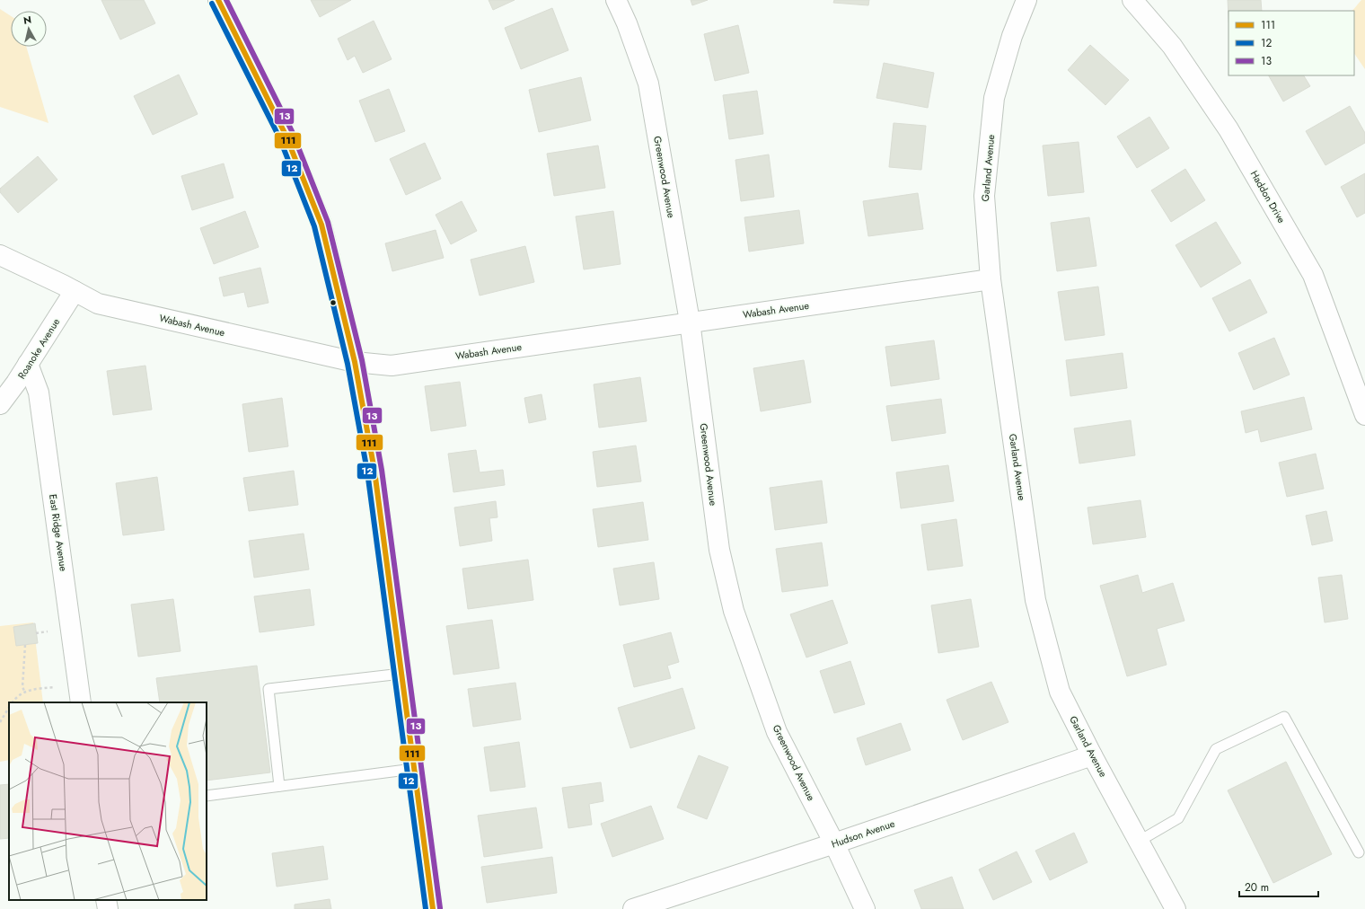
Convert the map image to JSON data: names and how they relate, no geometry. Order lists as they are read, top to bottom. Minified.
{"streets":{"street":["Garland Avenue","Greenwood Avenue","Haddon Drive","Wabash Avenue","Roanoke Avenue","East Ridge Avenue","Hudson Avenue"]},"crossings":[["Garland Avenue","Wabash Avenue"],["Garland Avenue","Hudson Avenue"],["Greenwood Avenue","Wabash Avenue"],["Greenwood Avenue","Hudson Avenue"],["Wabash Avenue","Roanoke Avenue"],["Roanoke Avenue","East Ridge Avenue"]],"lines":["transit line 111","transit line 13","transit line 12"],"legend":["111","12","13"],"scale_bar":"20 m","north":"top"}
